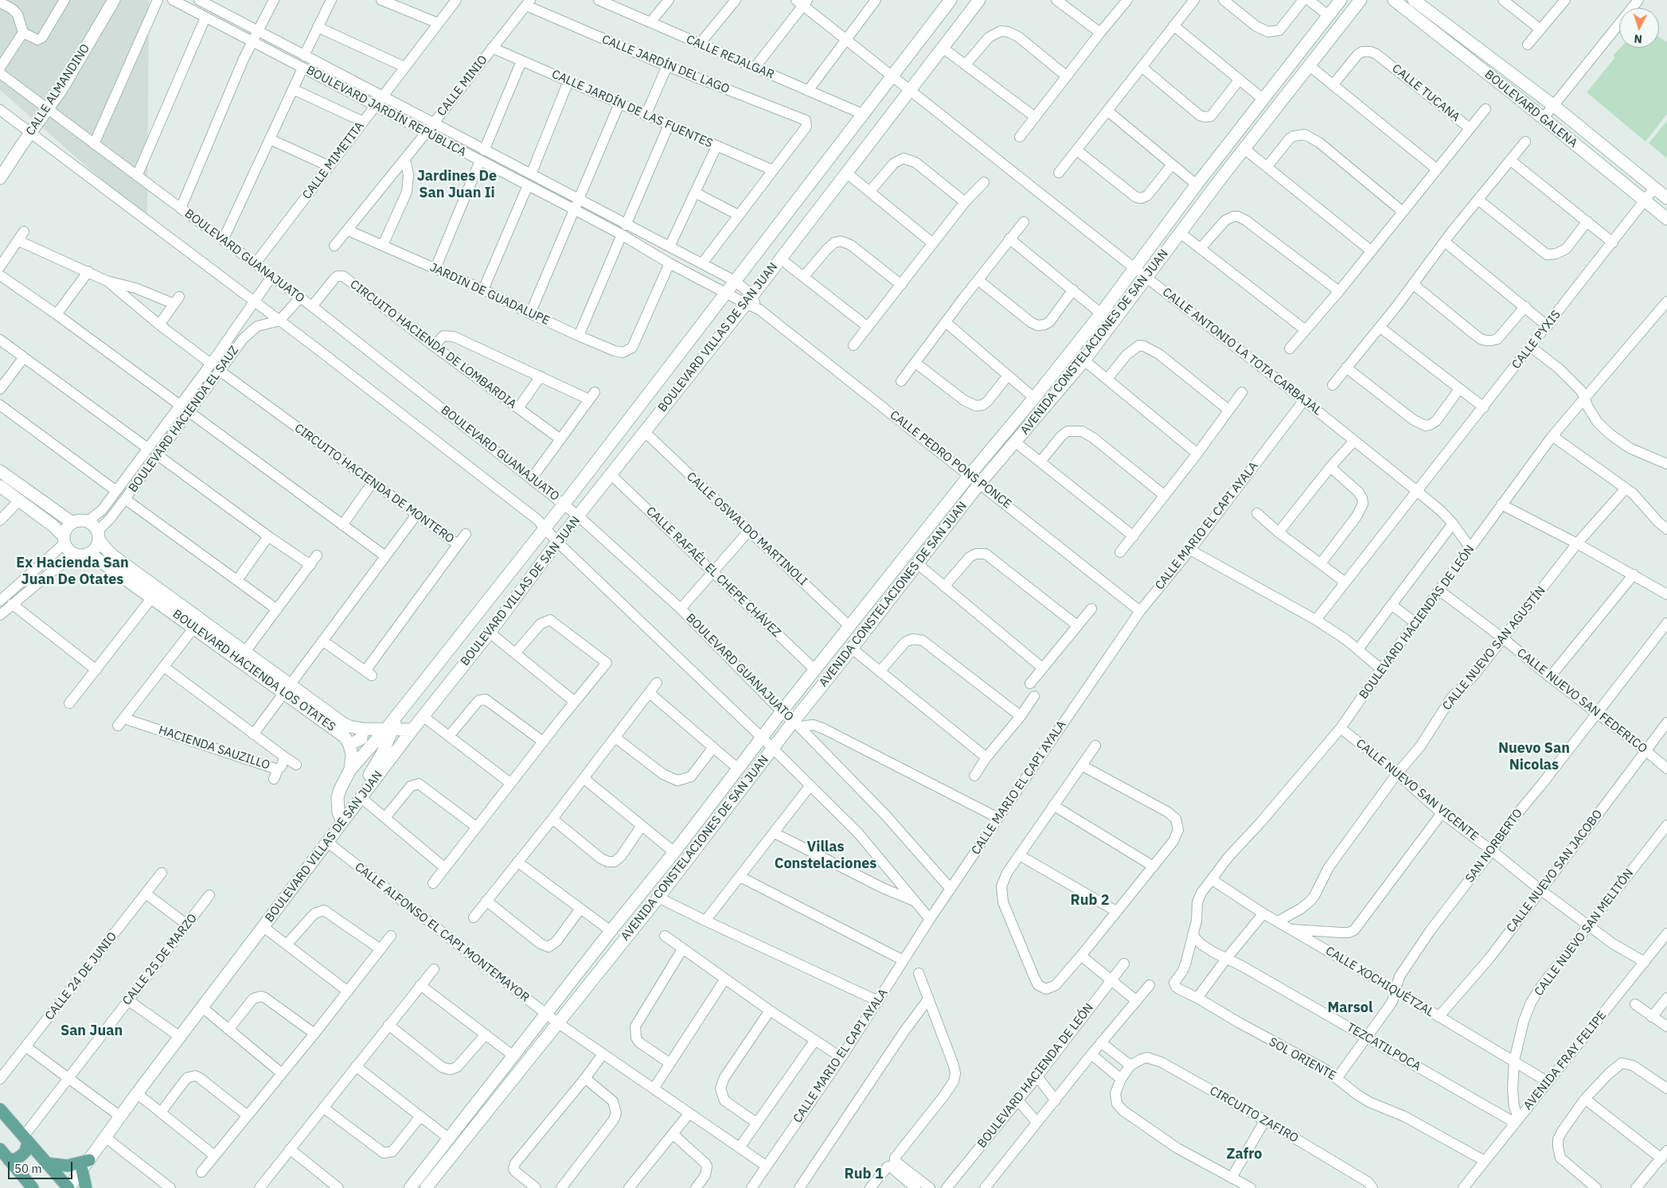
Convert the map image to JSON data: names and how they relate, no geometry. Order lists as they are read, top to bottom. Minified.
{"streets":{"street":["CALLE REJALGAR","CALLE JARDÍN DEL LAGO","CALLE MINIO","CALLE ALMANDINO","CALLE TUCANA","CALLE JARDÍN DE LAS FUENTES","BOULEVARD GALENA","BOULEVARD JARDÍN REPÚBLICA","CALLE MIMETITA","BOULEVARD GUANAJUATO","JARDIN DE GUADALUPE","BOULEVARD VILLAS DE SAN JUAN","CALLE PYXIS","AVENIDA CONSTELACIONES DE SAN JUAN","CIRCUITO HACIENDA DE LOMBARDIA","CALLE ANTONIO LA TOTA CARBAJAL","BOULEVARD HACIENDA EL SAUZ","CALLE PEDRO PONS PONCE","CIRCUITO HACIENDA DE MONTERO","CALLE MARIO EL CAPI AYALA","CALLE OSWALDO MARTINOLI","CALLE RAFAÉL EL CHEPE CHÁVEZ","BOULEVARD HACIENDAS DE LEÓN","CALLE NUEVO SAN AGUSTÍN","BOULEVARD HACIENDA LOS OTATES","CALLE NUEVO SAN FEDERICO","HACIENDA SAUZILLO","CALLE NUEVO SAN VICENTE","SAN NORBERTO","CALLE NUEVO SAN JACOBO","CALLE ALFONSO EL CAPI MONTEMAYOR","CALLE NUEVO SAN MELITÓN","CALLE 25 DE MARZO","CALLE 24 DE JUNIO","CALLE XOCHIQUÉTZAL","TEZCATILPOCA","SOL ORIENTE","AVENIDA FRAY FELIPE","BOULEVARD HACIENDA DE LEÓN","CIRCUITO ZAFIRO"]},"crossings":[["CALLE REJALGAR","BOULEVARD VILLAS DE SAN JUAN"],["CALLE JARDÍN DEL LAGO","CALLE MINIO"],["CALLE JARDÍN DEL LAGO","CALLE JARDÍN DE LAS FUENTES"],["CALLE MINIO","CALLE JARDÍN DE LAS FUENTES"],["CALLE MINIO","BOULEVARD JARDÍN REPÚBLICA"],["CALLE MINIO","JARDIN DE GUADALUPE"],["CALLE ALMANDINO","BOULEVARD GUANAJUATO"],["BOULEVARD GALENA","CALLE PYXIS"],["BOULEVARD JARDÍN REPÚBLICA","CALLE MIMETITA"],["BOULEVARD JARDÍN REPÚBLICA","JARDIN DE GUADALUPE"],["BOULEVARD JARDÍN REPÚBLICA","BOULEVARD VILLAS DE SAN JUAN"],["BOULEVARD JARDÍN REPÚBLICA","CALLE PEDRO PONS PONCE"],["CALLE MIMETITA","BOULEVARD GUANAJUATO"],["BOULEVARD GUANAJUATO","BOULEVARD VILLAS DE SAN JUAN"],["BOULEVARD GUANAJUATO","AVENIDA CONSTELACIONES DE SAN JUAN"],["BOULEVARD GUANAJUATO","CIRCUITO HACIENDA DE LOMBARDIA"],["BOULEVARD GUANAJUATO","BOULEVARD HACIENDA EL SAUZ"],["BOULEVARD GUANAJUATO","CALLE MARIO EL CAPI AYALA"],["BOULEVARD VILLAS DE SAN JUAN","CALLE ANTONIO LA TOTA CARBAJAL"],["BOULEVARD VILLAS DE SAN JUAN","CALLE PEDRO PONS PONCE"],["BOULEVARD VILLAS DE SAN JUAN","CALLE OSWALDO MARTINOLI"],["BOULEVARD VILLAS DE SAN JUAN","CALLE RAFAÉL EL CHEPE CHÁVEZ"],["BOULEVARD VILLAS DE SAN JUAN","BOULEVARD HACIENDA LOS OTATES"],["BOULEVARD VILLAS DE SAN JUAN","CALLE ALFONSO EL CAPI MONTEMAYOR"],["CALLE PYXIS","CALLE ANTONIO LA TOTA CARBAJAL"],["AVENIDA CONSTELACIONES DE SAN JUAN","CALLE ANTONIO LA TOTA CARBAJAL"],["AVENIDA CONSTELACIONES DE SAN JUAN","CALLE PEDRO PONS PONCE"],["AVENIDA CONSTELACIONES DE SAN JUAN","CALLE OSWALDO MARTINOLI"],["AVENIDA CONSTELACIONES DE SAN JUAN","CALLE RAFAÉL EL CHEPE CHÁVEZ"],["AVENIDA CONSTELACIONES DE SAN JUAN","CALLE ALFONSO EL CAPI MONTEMAYOR"],["CALLE ANTONIO LA TOTA CARBAJAL","CALLE MARIO EL CAPI AYALA"],["CALLE ANTONIO LA TOTA CARBAJAL","BOULEVARD HACIENDAS DE LEÓN"],["BOULEVARD HACIENDA EL SAUZ","CIRCUITO HACIENDA DE MONTERO"],["BOULEVARD HACIENDA EL SAUZ","BOULEVARD HACIENDA LOS OTATES"],["CALLE PEDRO PONS PONCE","CALLE MARIO EL CAPI AYALA"],["CALLE MARIO EL CAPI AYALA","CALLE ALFONSO EL CAPI MONTEMAYOR"],["BOULEVARD HACIENDAS DE LEÓN","CALLE NUEVO SAN FEDERICO"],["BOULEVARD HACIENDAS DE LEÓN","CALLE NUEVO SAN VICENTE"],["BOULEVARD HACIENDAS DE LEÓN","CALLE XOCHIQUÉTZAL"],["BOULEVARD HACIENDAS DE LEÓN","TEZCATILPOCA"],["BOULEVARD HACIENDAS DE LEÓN","SOL ORIENTE"],["CALLE NUEVO SAN AGUSTÍN","CALLE NUEVO SAN FEDERICO"],["CALLE NUEVO SAN AGUSTÍN","CALLE NUEVO SAN VICENTE"],["CALLE NUEVO SAN AGUSTÍN","CALLE XOCHIQUÉTZAL"],["BOULEVARD HACIENDA LOS OTATES","HACIENDA SAUZILLO"],["CALLE NUEVO SAN FEDERICO","SAN NORBERTO"],["CALLE NUEVO SAN FEDERICO","CALLE NUEVO SAN JACOBO"],["CALLE NUEVO SAN VICENTE","SAN NORBERTO"],["CALLE NUEVO SAN VICENTE","CALLE NUEVO SAN JACOBO"],["CALLE NUEVO SAN VICENTE","CALLE NUEVO SAN MELITÓN"],["CALLE NUEVO SAN VICENTE","AVENIDA FRAY FELIPE"],["SAN NORBERTO","CALLE XOCHIQUÉTZAL"],["SAN NORBERTO","TEZCATILPOCA"],["SAN NORBERTO","SOL ORIENTE"],["CALLE NUEVO SAN JACOBO","CALLE XOCHIQUÉTZAL"],["CALLE NUEVO SAN MELITÓN","CALLE XOCHIQUÉTZAL"],["CALLE NUEVO SAN MELITÓN","TEZCATILPOCA"],["CALLE NUEVO SAN MELITÓN","AVENIDA FRAY FELIPE"],["CALLE XOCHIQUÉTZAL","AVENIDA FRAY FELIPE"],["TEZCATILPOCA","AVENIDA FRAY FELIPE"],["SOL ORIENTE","AVENIDA FRAY FELIPE"]],"districts":["Jardines De San Juan Ii","Ex Hacienda San Juan De Otates","Nuevo San Nicolas","Villas Constelaciones","Rub 2","Marsol","San Juan","Zafro","Rub 1"],"scale_bar":"50 m","north":"bottom"}
